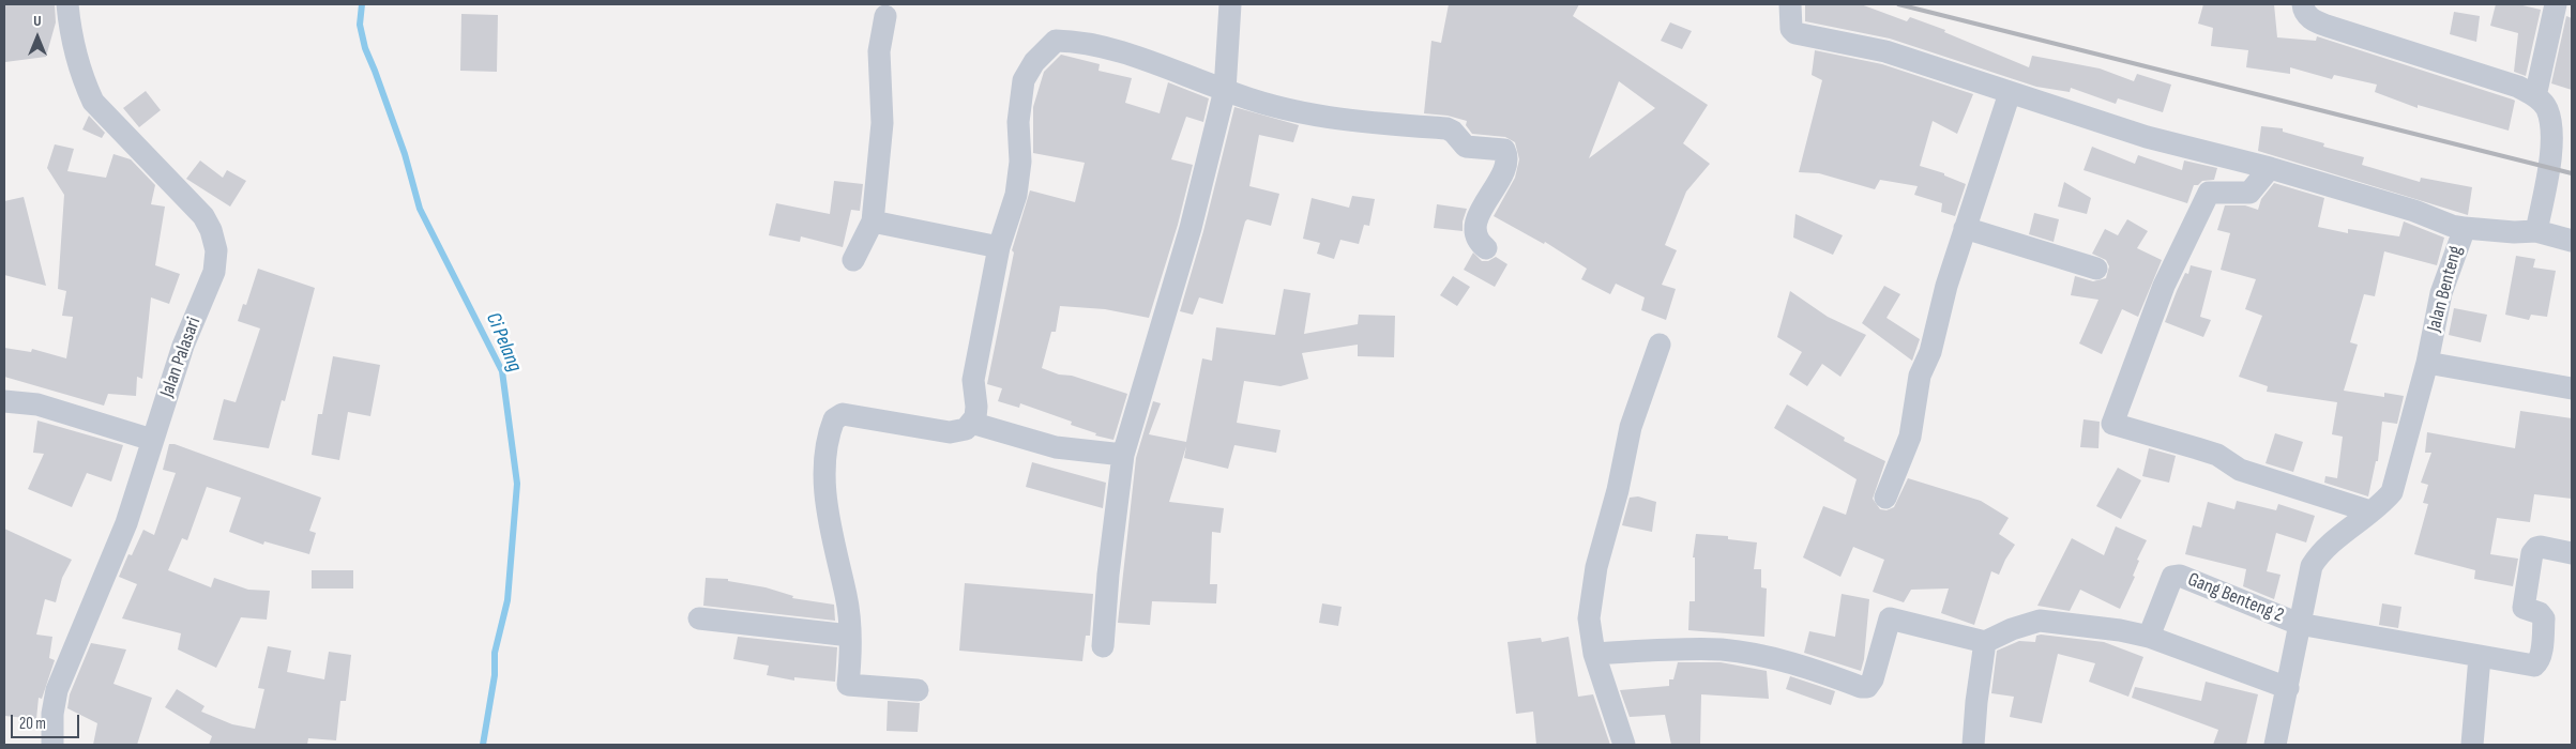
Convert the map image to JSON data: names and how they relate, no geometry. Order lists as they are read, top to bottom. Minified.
{"streets":{"street":["Jalan Benteng","Jalan Palasari","Gang Benteng 2"]},"crossings":[["Jalan Benteng","Gang Benteng 2"]],"water":["Ci Pelang"],"scale_bar":"20 m","north":"top"}
